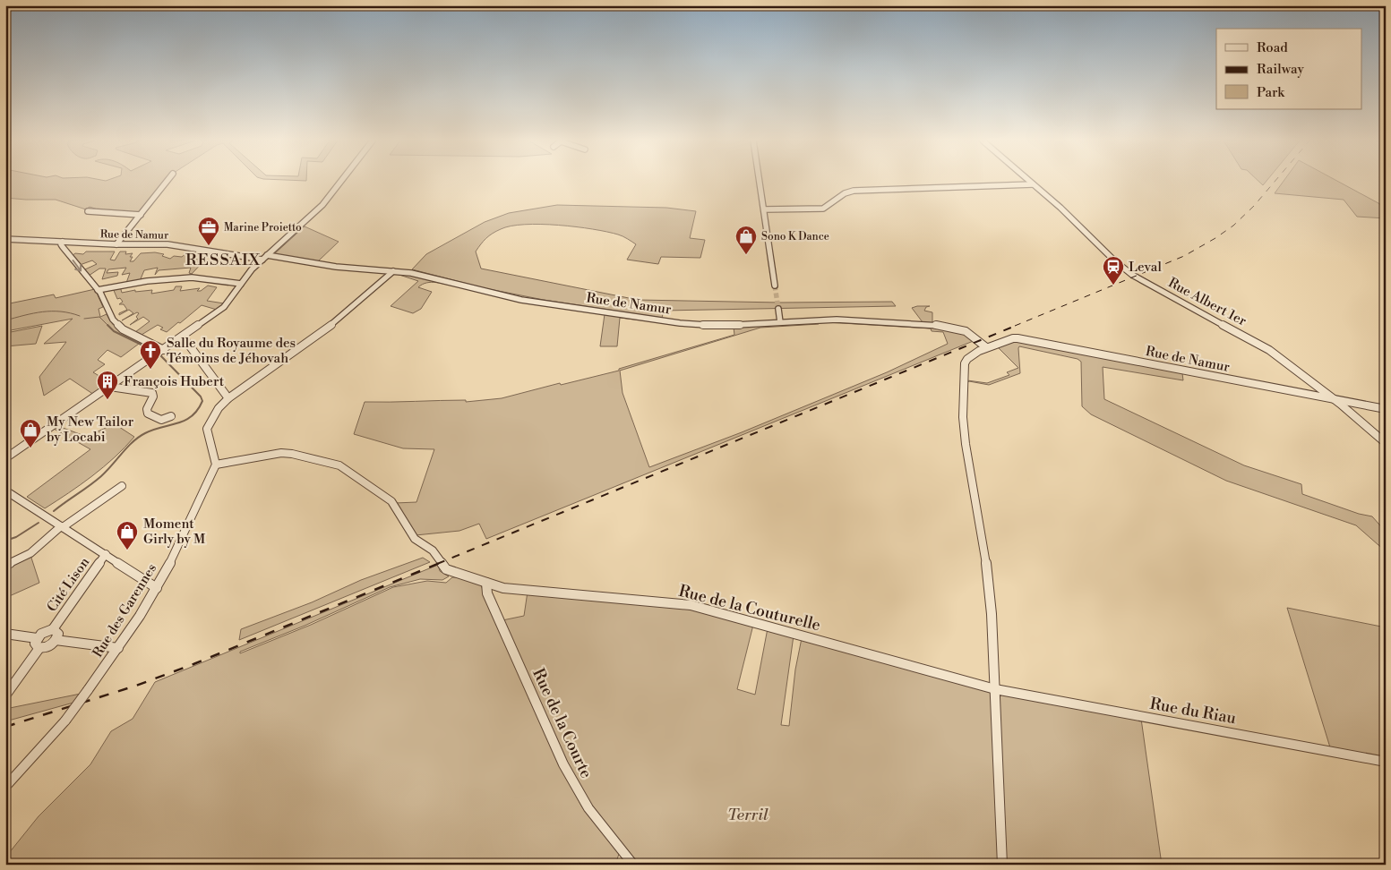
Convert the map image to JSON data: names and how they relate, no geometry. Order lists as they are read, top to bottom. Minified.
{"streets":{"street":["Rue de Namur","Rue Albert 1er","Cité Lison","Rue de la Couturelle","Rue des Garennes","Rue du Riau","Rue de la Courte"]},"crossings":[["Rue de Namur","Rue Albert 1er"],["Rue de Namur","Rue de la Couturelle"],["Rue de Namur","Rue du Riau"],["Rue de la Couturelle","Rue des Garennes"],["Rue de la Couturelle","Rue du Riau"],["Rue de la Couturelle","Rue de la Courte"]],"districts":["RESSAIX"],"parks":["Terril"],"places":{"office":["Marine Proietto"],"shop":["Sono K Dance","My New Tailor by Locabi","Moment Girly by M"],"station":["Leval"],"church":["Salle du Royaume des Témoins de Jéhovah"],"building":["François Hubert"]},"legend":["Road","Railway","Park"]}
